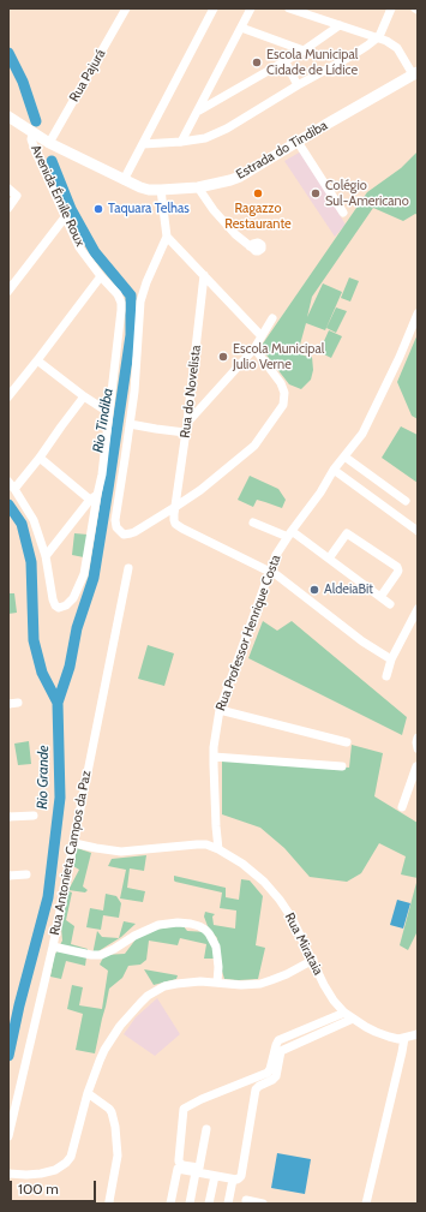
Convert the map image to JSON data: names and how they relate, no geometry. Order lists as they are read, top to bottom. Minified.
{"streets":{"main road":["Estrada do Tindiba"],"street":["Rua Pajurá","Avenida Émile Roux","Rua do Novelista","Rua Professor Henrique Costa","Rua Antonieta Campos da Paz","Rua Mirataia"]},"crossings":[["Rua Pajurá","Estrada do Tindiba"],["Estrada do Tindiba","Avenida Émile Roux"],["Rua Professor Henrique Costa","Rua Mirataia"],["Rua Antonieta Campos da Paz","Rua Mirataia"]],"water":["Rio Tindiba","Rio Grande"],"places":["Escola Municipal Cidade de Lídice","Ragazzo Restaurante","Colégio Sul-Americano","Taquara Telhas","Escola Municipal Julio Verne","AldeiaBit"],"scale_bar":"100 m"}
